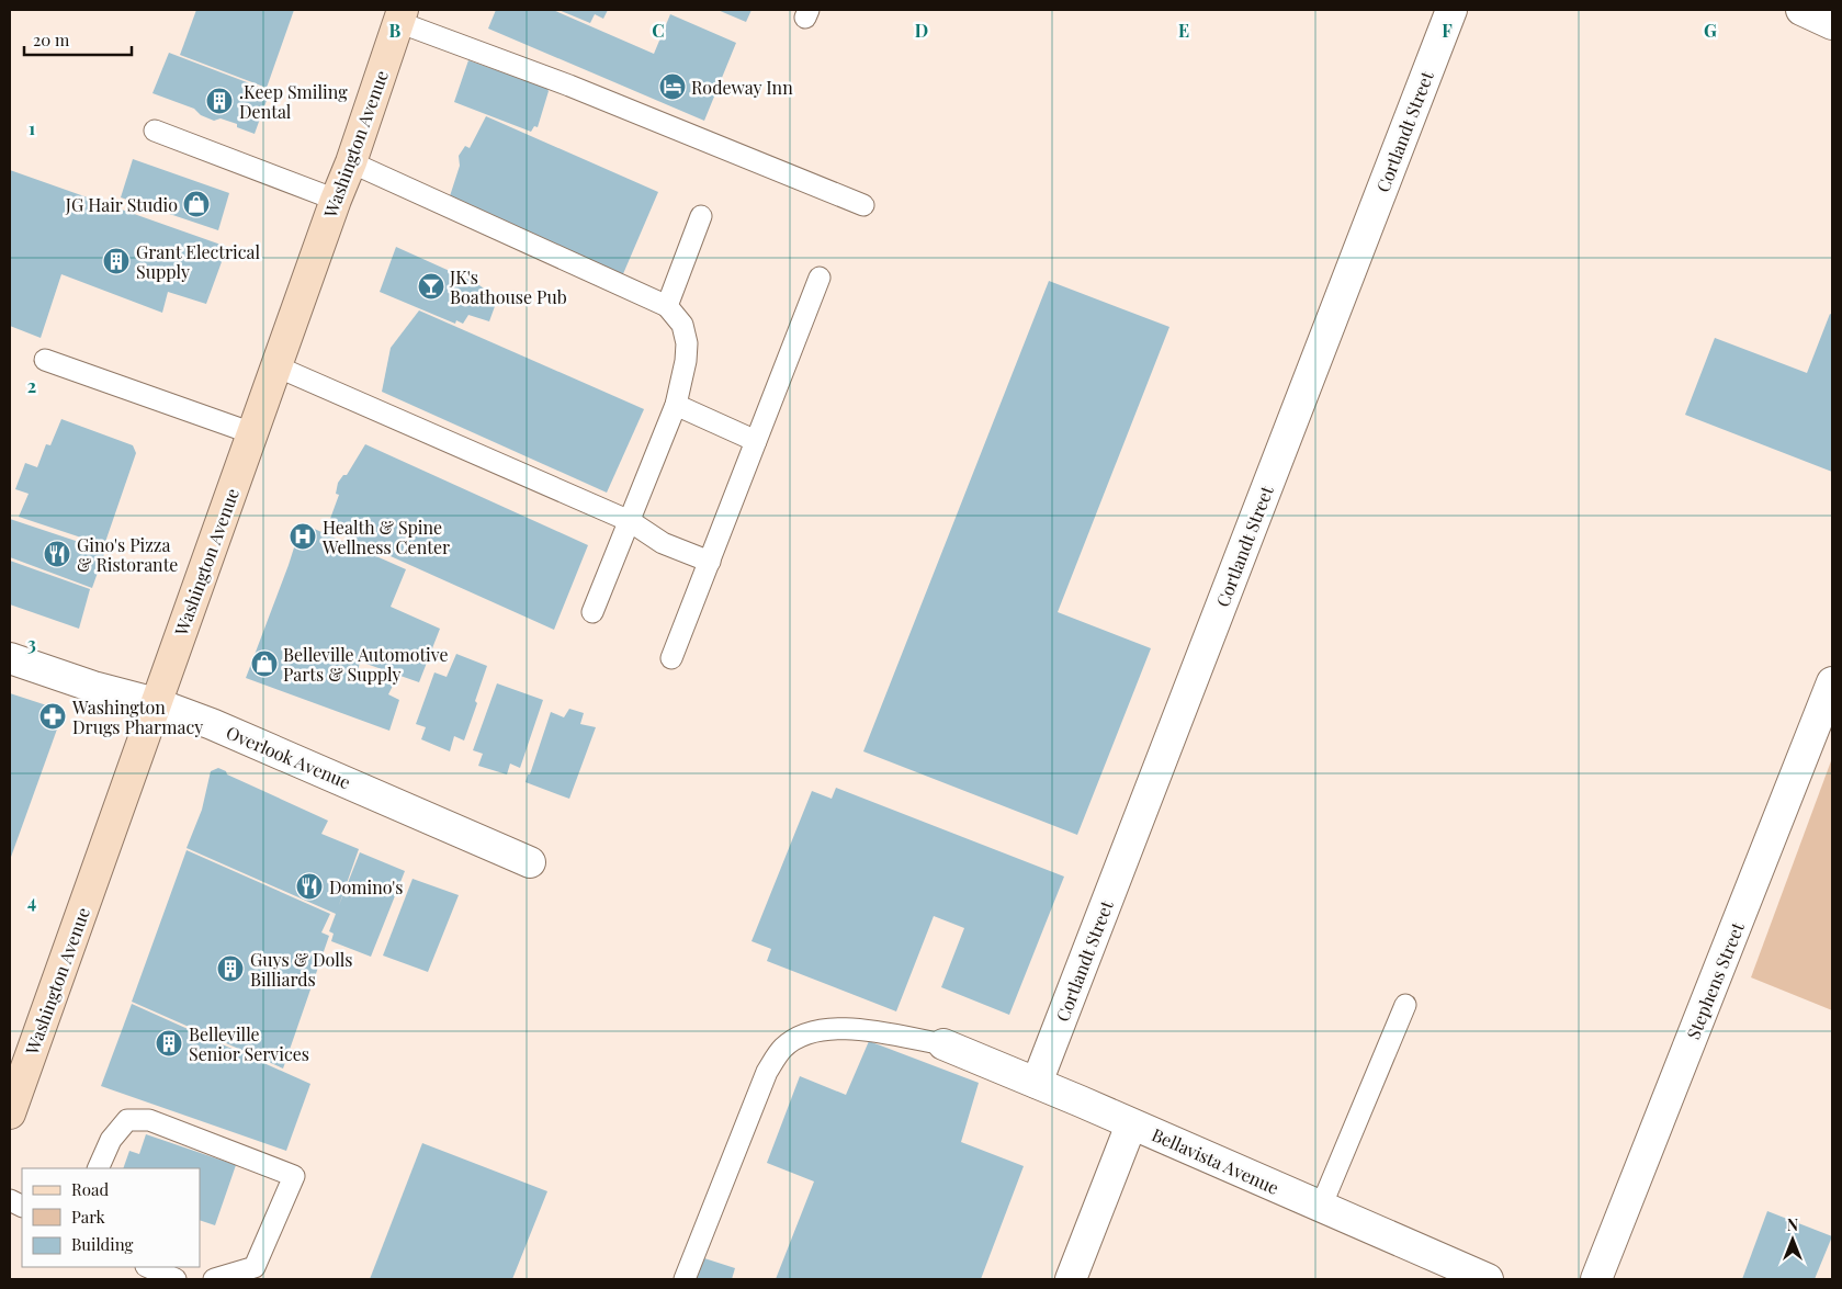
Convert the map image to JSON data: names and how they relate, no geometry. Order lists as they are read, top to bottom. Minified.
{"streets":{"main road":["Washington Avenue"],"street":["Cortlandt Street","Overlook Avenue","Stephens Street","Bellavista Avenue"]},"crossings":[["Cortlandt Street","Bellavista Avenue"],["Washington Avenue","Overlook Avenue"]],"places":{"hotel":["Rodeway Inn"],"building":[".Keep Smiling Dental","Grant Electrical Supply","Guys & Dolls Billiards","Belleville Senior Services"],"shop":["JG Hair Studio","Belleville Automotive Parts & Supply"],"bar":["JK's Boathouse Pub"],"hospital":["Health & Spine Wellness Center"],"restaurant":["Gino's Pizza & Ristorante","Domino's"],"pharmacy":["Washington Drugs Pharmacy"]},"legend":["Road","Park","Building"],"scale_bar":"20 m","north":"top","grid":{"columns":["B","C","D","E","F","G"],"rows":["1","2","3","4"]}}
